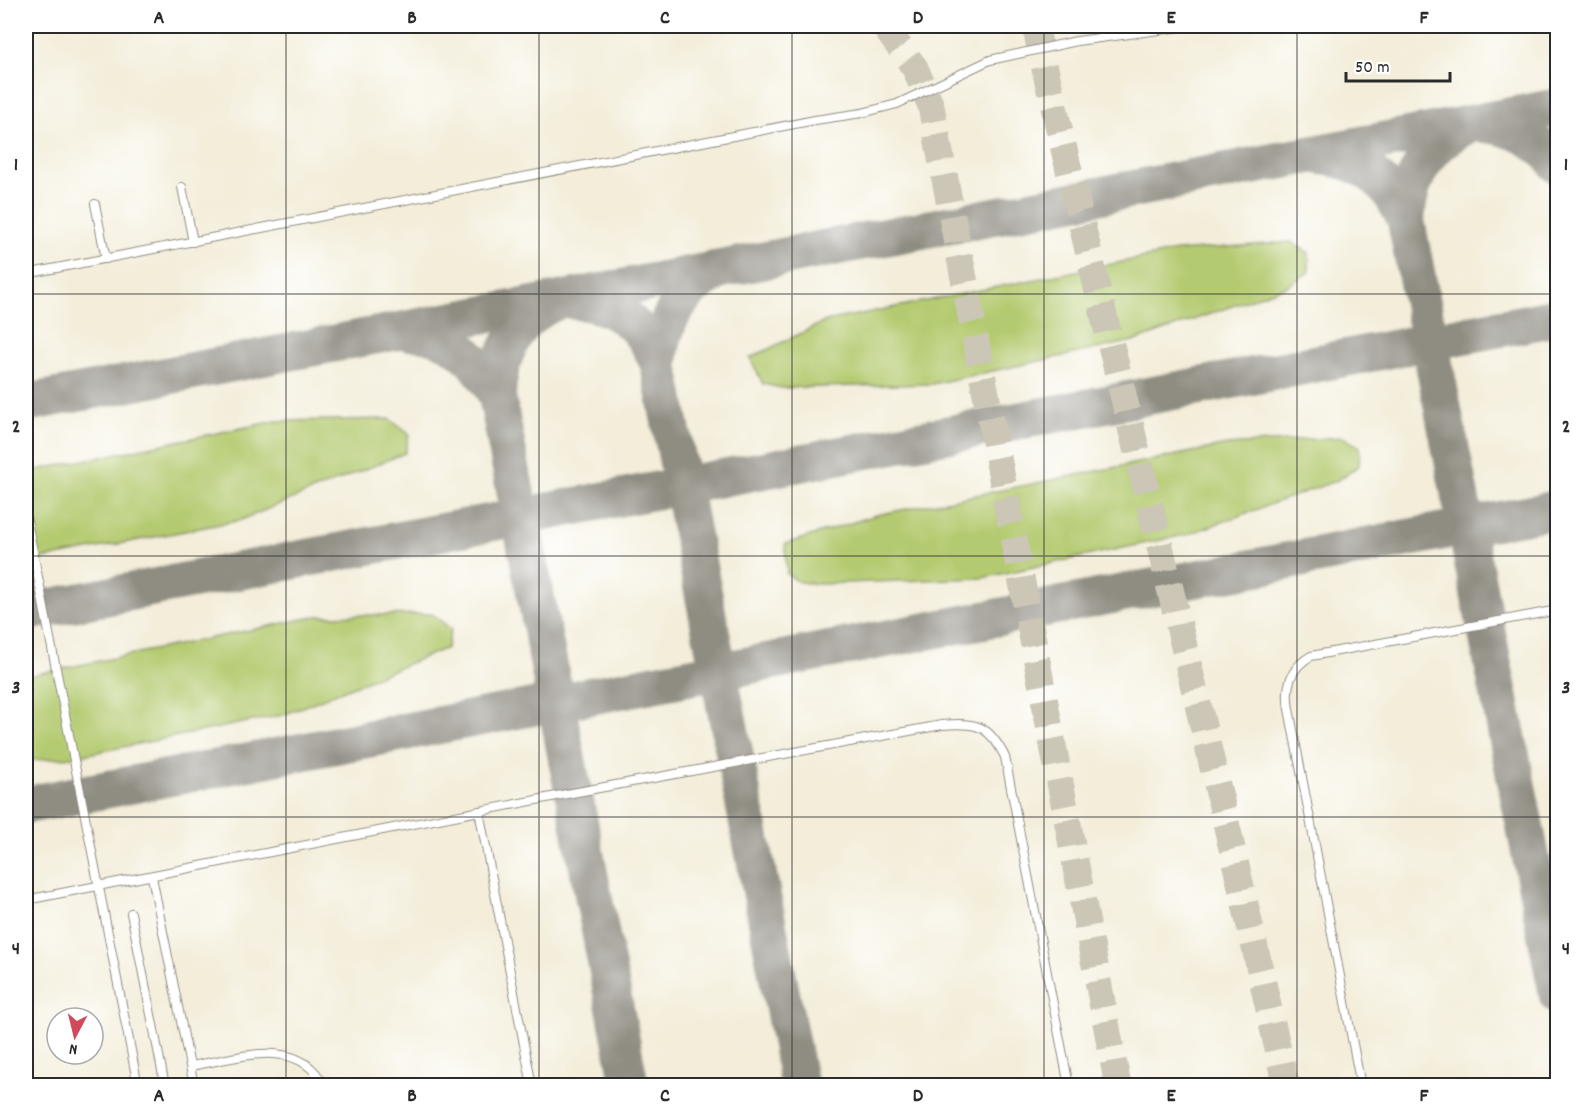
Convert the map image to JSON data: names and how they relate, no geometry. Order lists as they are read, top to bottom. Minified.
{"scale_bar":"50 m","north":"bottom","grid":{"columns":["A","B","C","D","E","F"],"rows":["1","2","3","4"]}}
